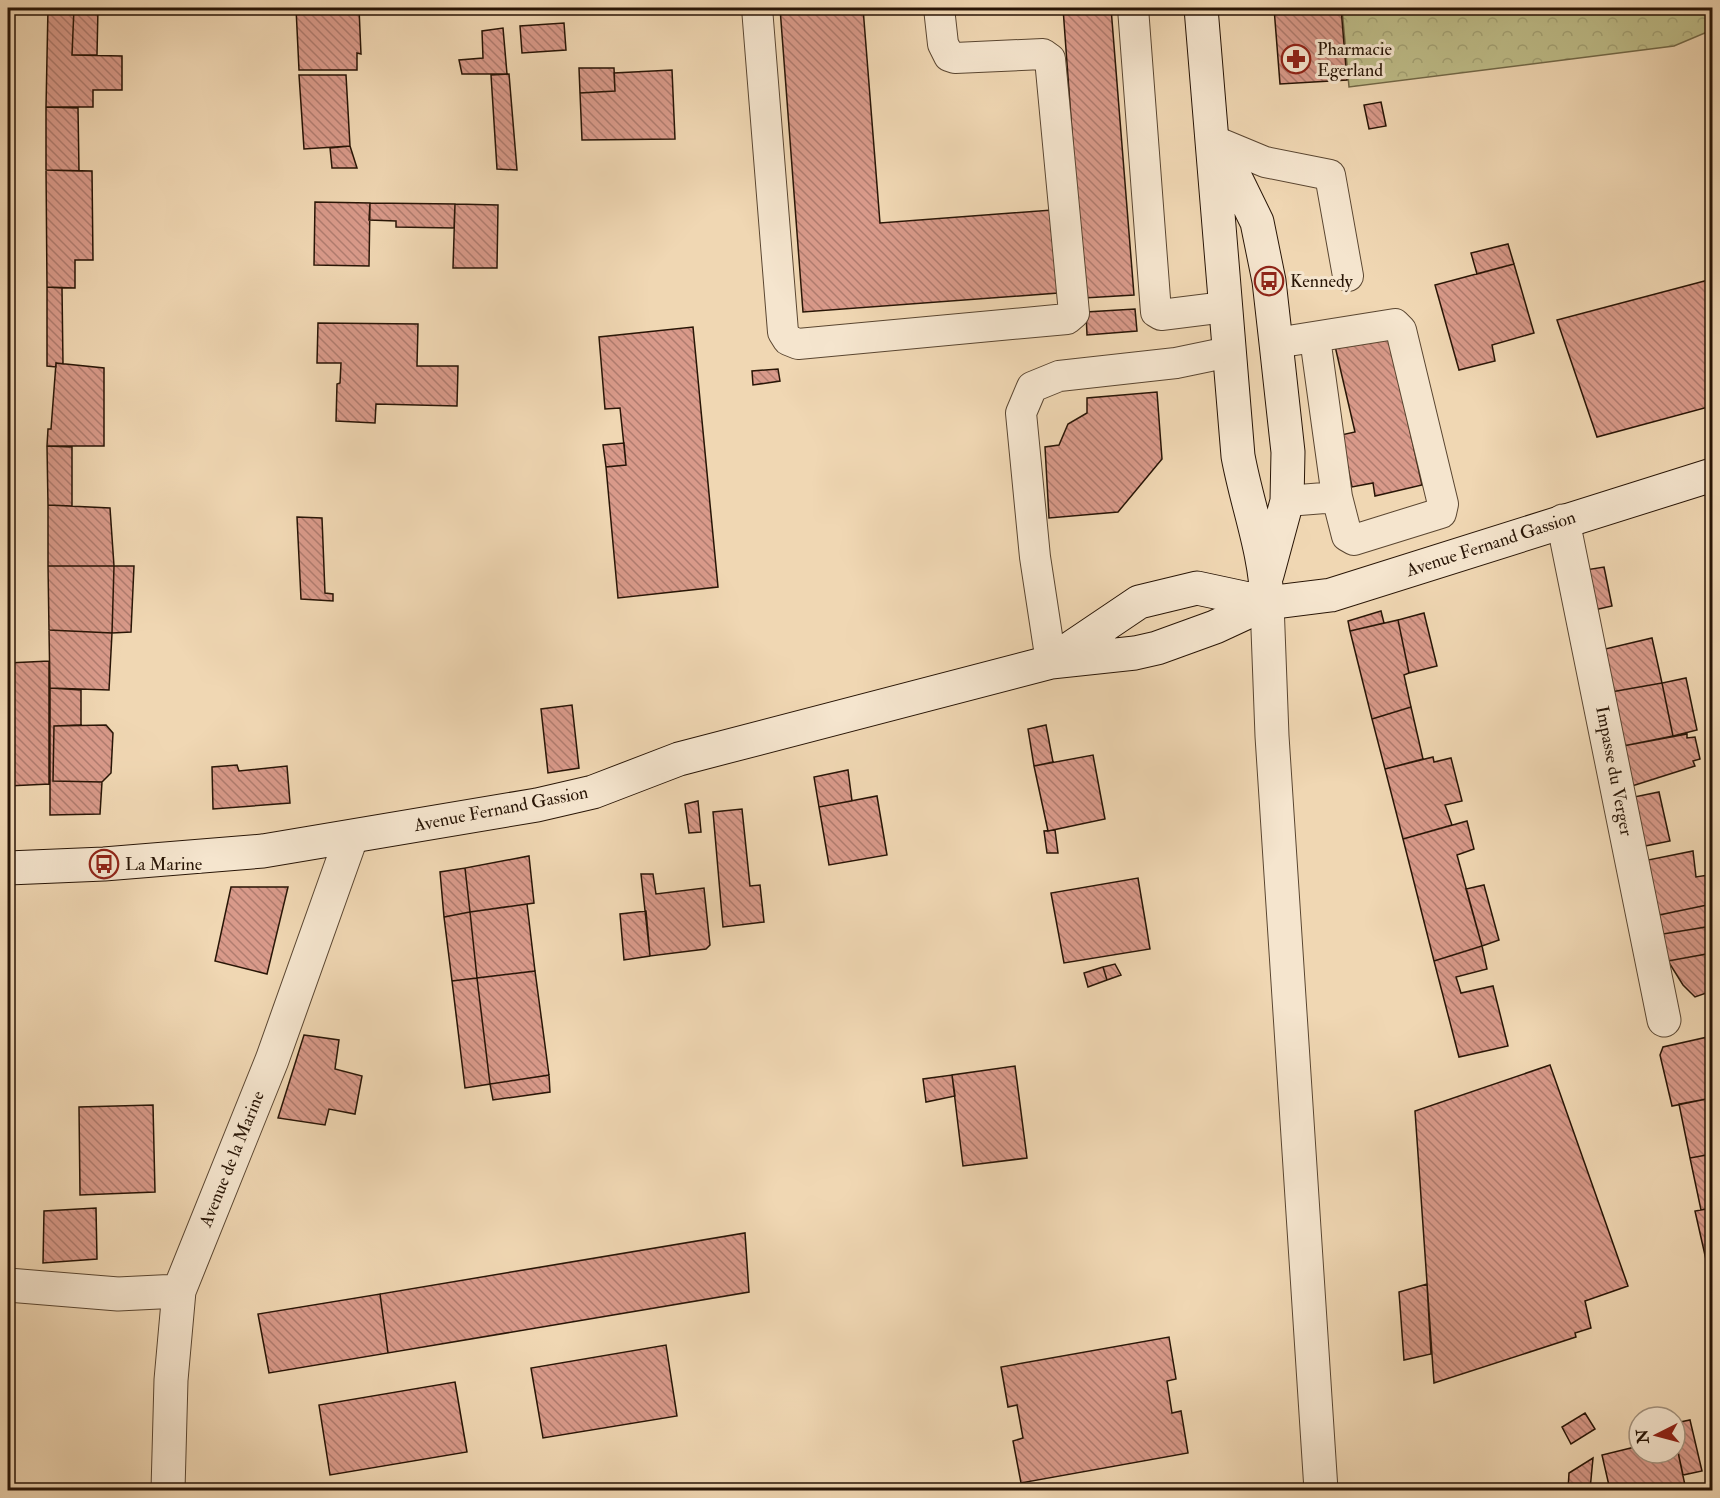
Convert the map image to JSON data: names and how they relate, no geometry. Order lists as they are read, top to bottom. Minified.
{"streets":{"street":["Avenue Fernand Gassion","Impasse du Verger","Avenue de la Marine"]},"crossings":[["Avenue Fernand Gassion","Impasse du Verger"],["Avenue Fernand Gassion","Avenue de la Marine"]],"places":{"pharmacy":["Pharmacie Egerland"],"bus stop":["Kennedy","La Marine"]},"north":"left"}
